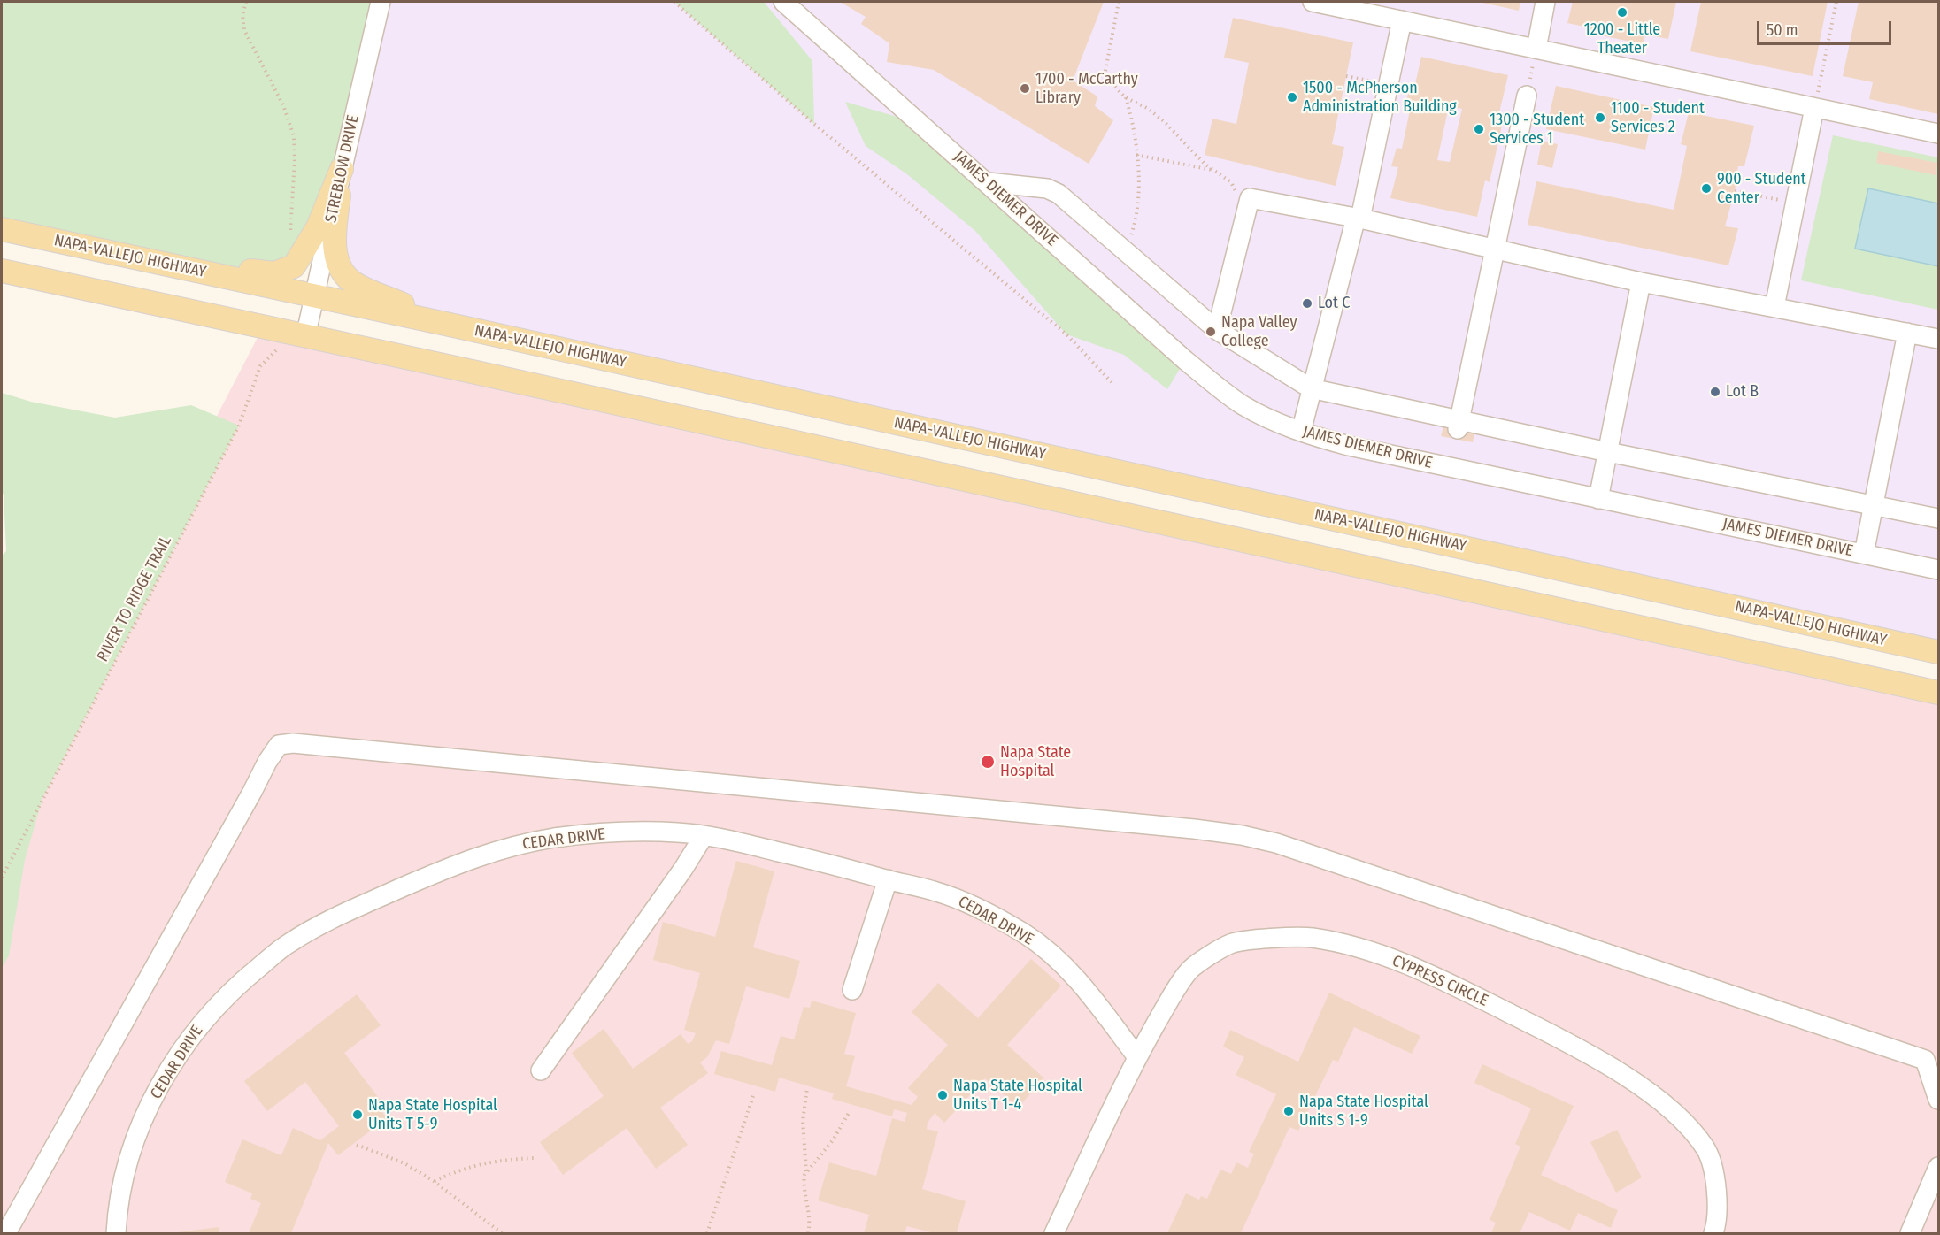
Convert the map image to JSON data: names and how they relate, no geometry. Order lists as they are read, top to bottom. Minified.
{"streets":{"main road":["NAPA-VALLEJO HIGHWAY"],"street":["STREBLOW DRIVE","JAMES DIEMER DRIVE","CEDAR DRIVE","CYPRESS CIRCLE"],"path":["RIVER TO RIDGE TRAIL"]},"crossings":[["STREBLOW DRIVE","NAPA-VALLEJO HIGHWAY"],["CEDAR DRIVE","CYPRESS CIRCLE"]],"places":["1200 - Little Theater","1700 - McCarthy Library","1500 - McPherson Administration Building","1100 - Student Services 2","1300 - Student Services 1","900 - Student Center","Lot C","Napa Valley College","Lot B","Napa State Hospital","Napa State Hospital Units T 1-4","Napa State Hospital Units S 1-9","Napa State Hospital Units T 5-9"],"scale_bar":"50 m"}
